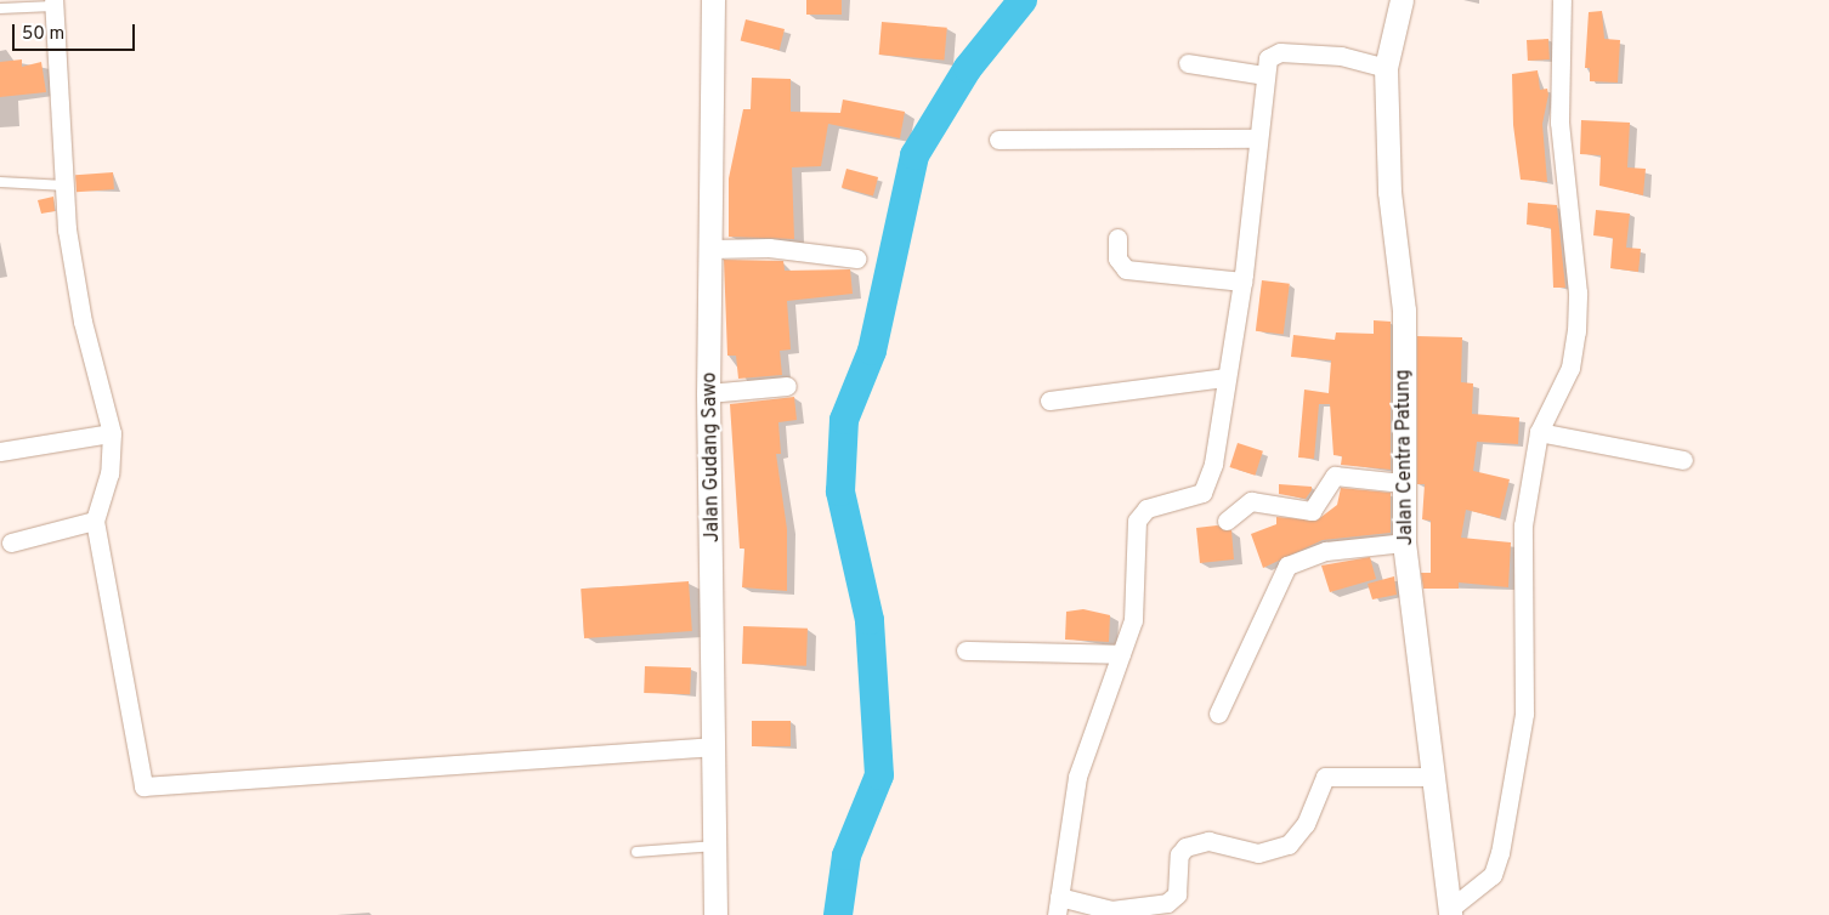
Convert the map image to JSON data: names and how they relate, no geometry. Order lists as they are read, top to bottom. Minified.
{"streets":{"street":["Jalan Gudang Sawo","Jalan Centra Patung"]},"scale_bar":"50 m"}
